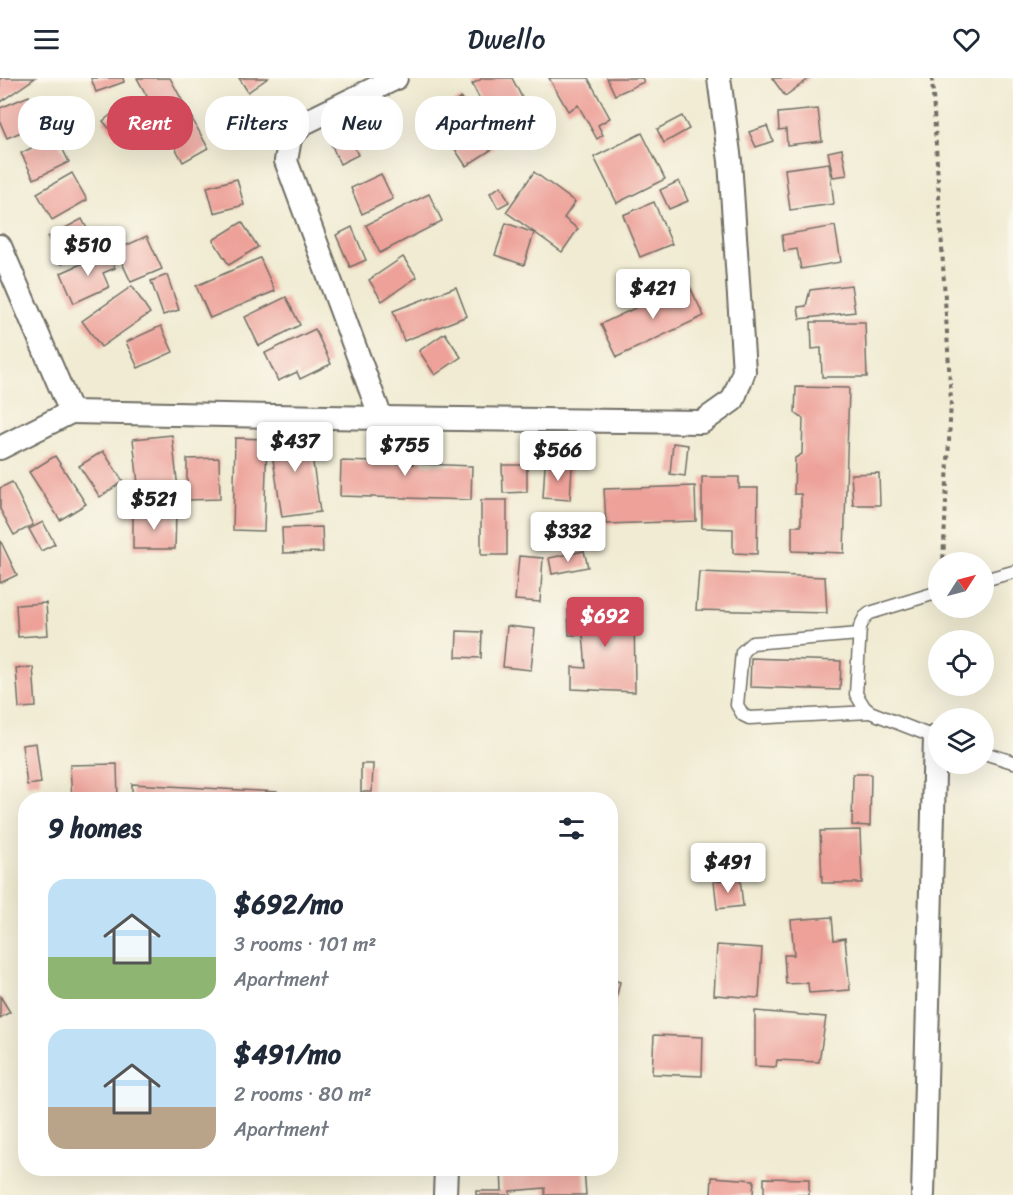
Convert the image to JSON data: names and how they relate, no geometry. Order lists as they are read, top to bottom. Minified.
{"north":"top right","page":{"header":"Dwello","chip":["Buy","Rent","Filters","New","Apartment"],"price":["$510","$421","$437","$755","$566","$521","$332","$692","$491"],"heading":"9 homes","list":[{"name":"$692/mo","note":"3 rooms · 101 m² · Apartment"},{"name":"$491/mo","note":"2 rooms · 80 m² · Apartment"}]}}
